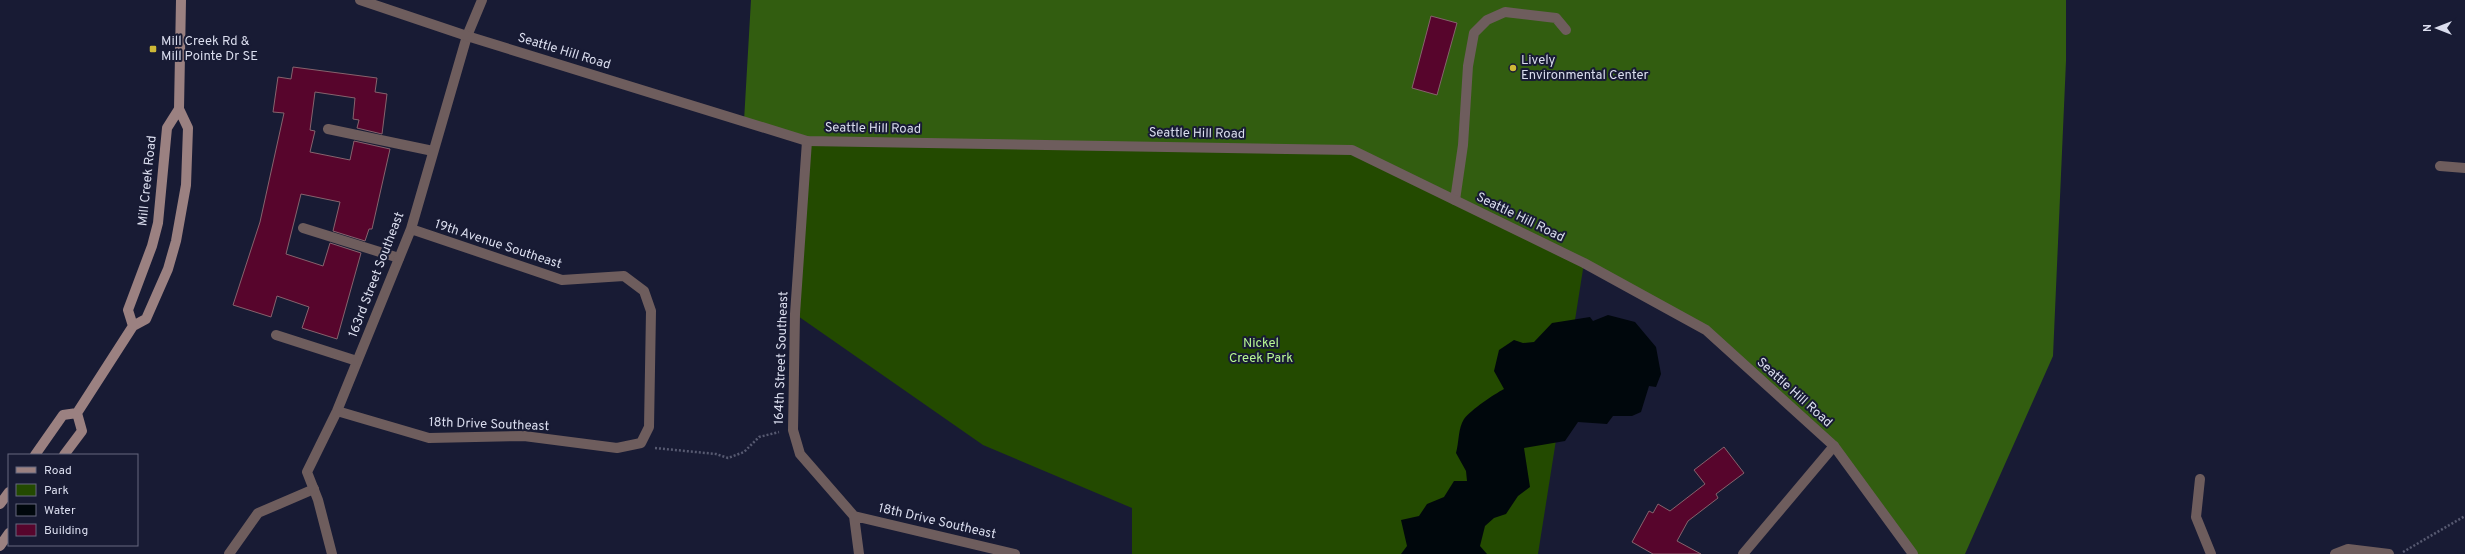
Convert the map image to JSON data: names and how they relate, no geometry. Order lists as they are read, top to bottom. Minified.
{"streets":{"main road":["Mill Creek Road"],"street":["Seattle Hill Road","19th Avenue Southeast","163rd Street Southeast","164th Street Southeast","18th Drive Southeast"]},"crossings":[["Seattle Hill Road","163rd Street Southeast"],["Seattle Hill Road","164th Street Southeast"],["19th Avenue Southeast","163rd Street Southeast"],["19th Avenue Southeast","18th Drive Southeast"],["163rd Street Southeast","18th Drive Southeast"],["164th Street Southeast","18th Drive Southeast"]],"parks":["Nickel Creek Park"],"places":{"transit":["Mill Creek Rd & Mill Pointe Dr SE"],"other":["Lively Environmental Center"]},"legend":["Road","Park","Water","Building"],"north":"left"}
